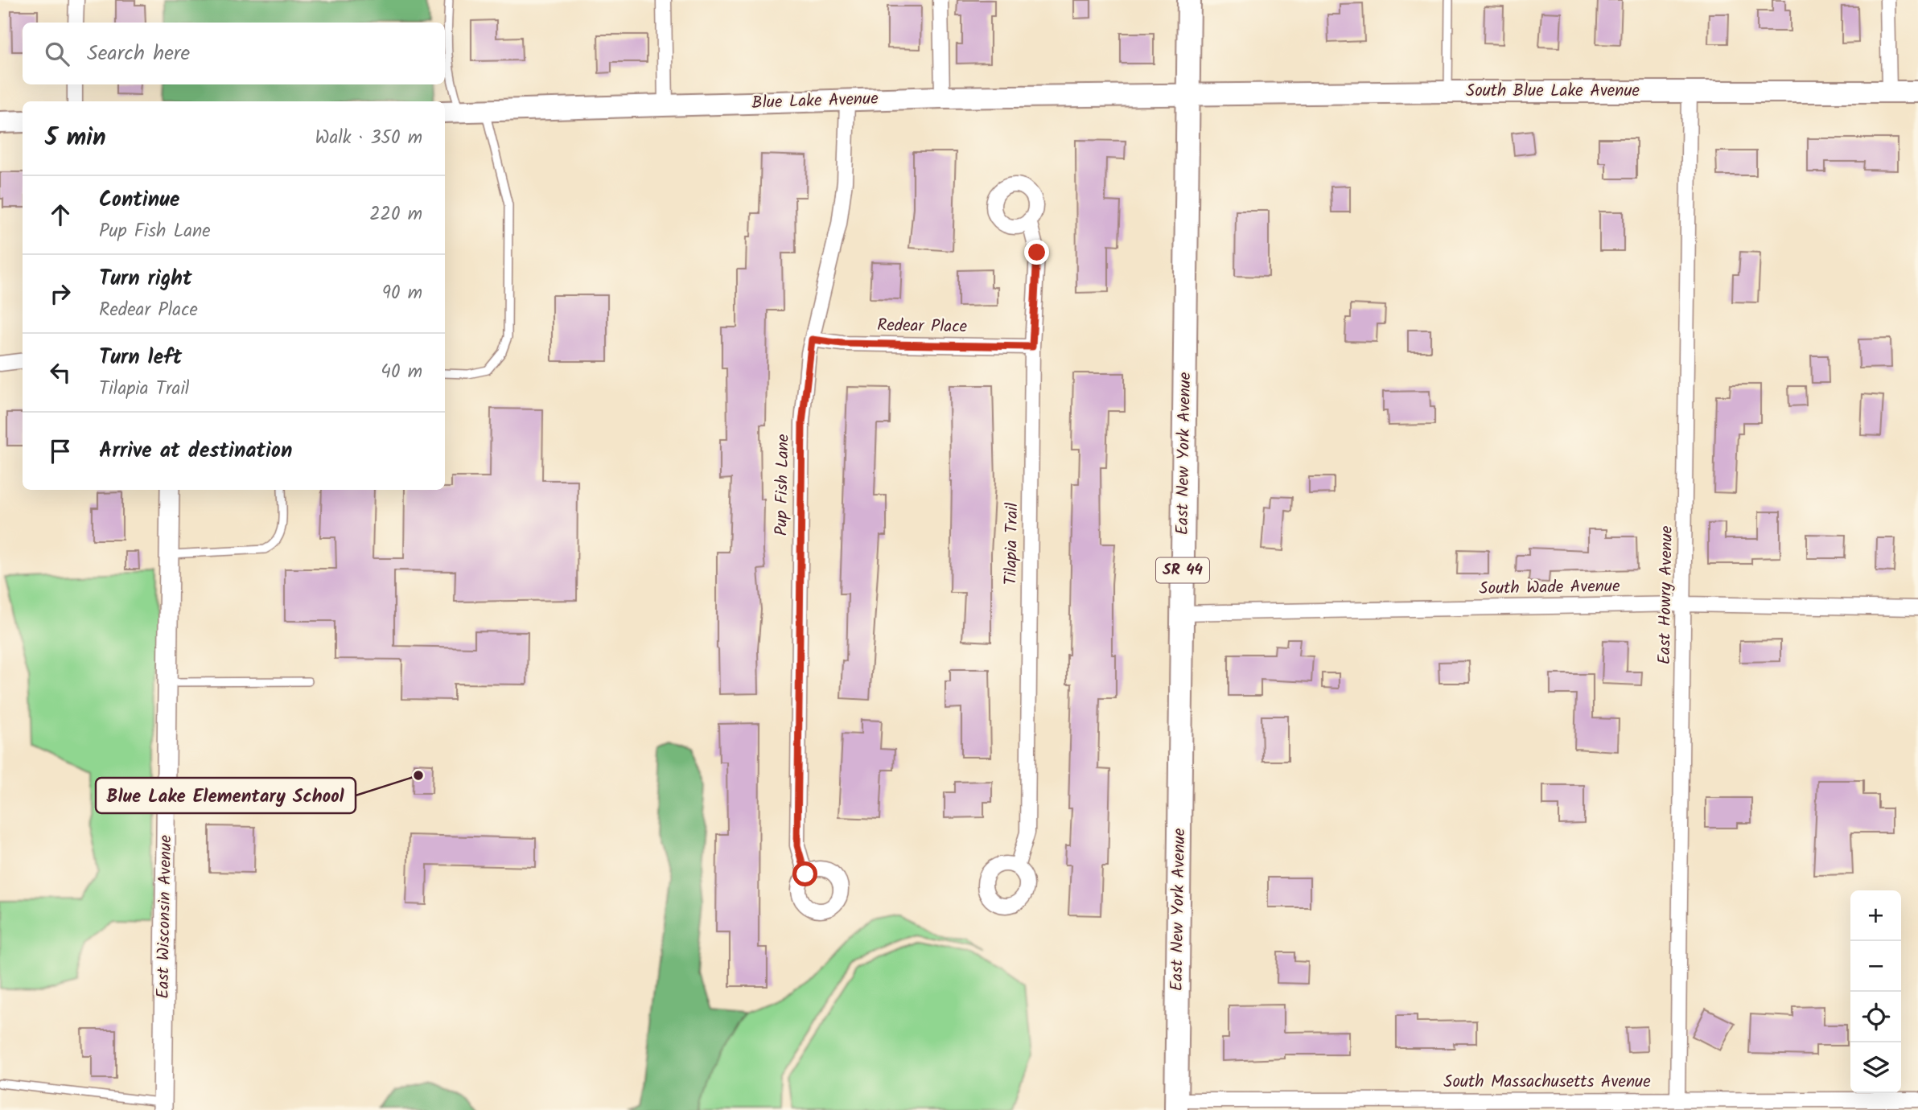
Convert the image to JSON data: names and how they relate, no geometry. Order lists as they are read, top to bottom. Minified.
{"streets":{"main road":["South Blue Lake Avenue","Blue Lake Avenue","East New York Avenue","SR 44"],"street":["Redear Place","Pup Fish Lane","Tilapia Trail","South Wade Avenue","East Howry Avenue","East Wisconsin Avenue","South Massachusetts Avenue"]},"crossings":[["South Blue Lake Avenue","Blue Lake Avenue"],["South Blue Lake Avenue","East New York Avenue"],["South Blue Lake Avenue","East Howry Avenue"],["Blue Lake Avenue","East New York Avenue"],["Blue Lake Avenue","Pup Fish Lane"],["Redear Place","Pup Fish Lane"],["Redear Place","Tilapia Trail"],["East New York Avenue","South Wade Avenue"],["East New York Avenue","South Massachusetts Avenue"],["South Wade Avenue","East Howry Avenue"],["East Howry Avenue","South Massachusetts Avenue"]],"places":["Blue Lake Elementary School"],"page":{"search":"Search here","heading":["5 min","Walk · 350 m"],"list":[["Continue","Pup Fish Lane","220 m"],["Turn right","Redear Place","90 m"],["Turn left","Tilapia Trail","40 m"],"Arrive at destination"],"map_buttons":["+","−"]}}
